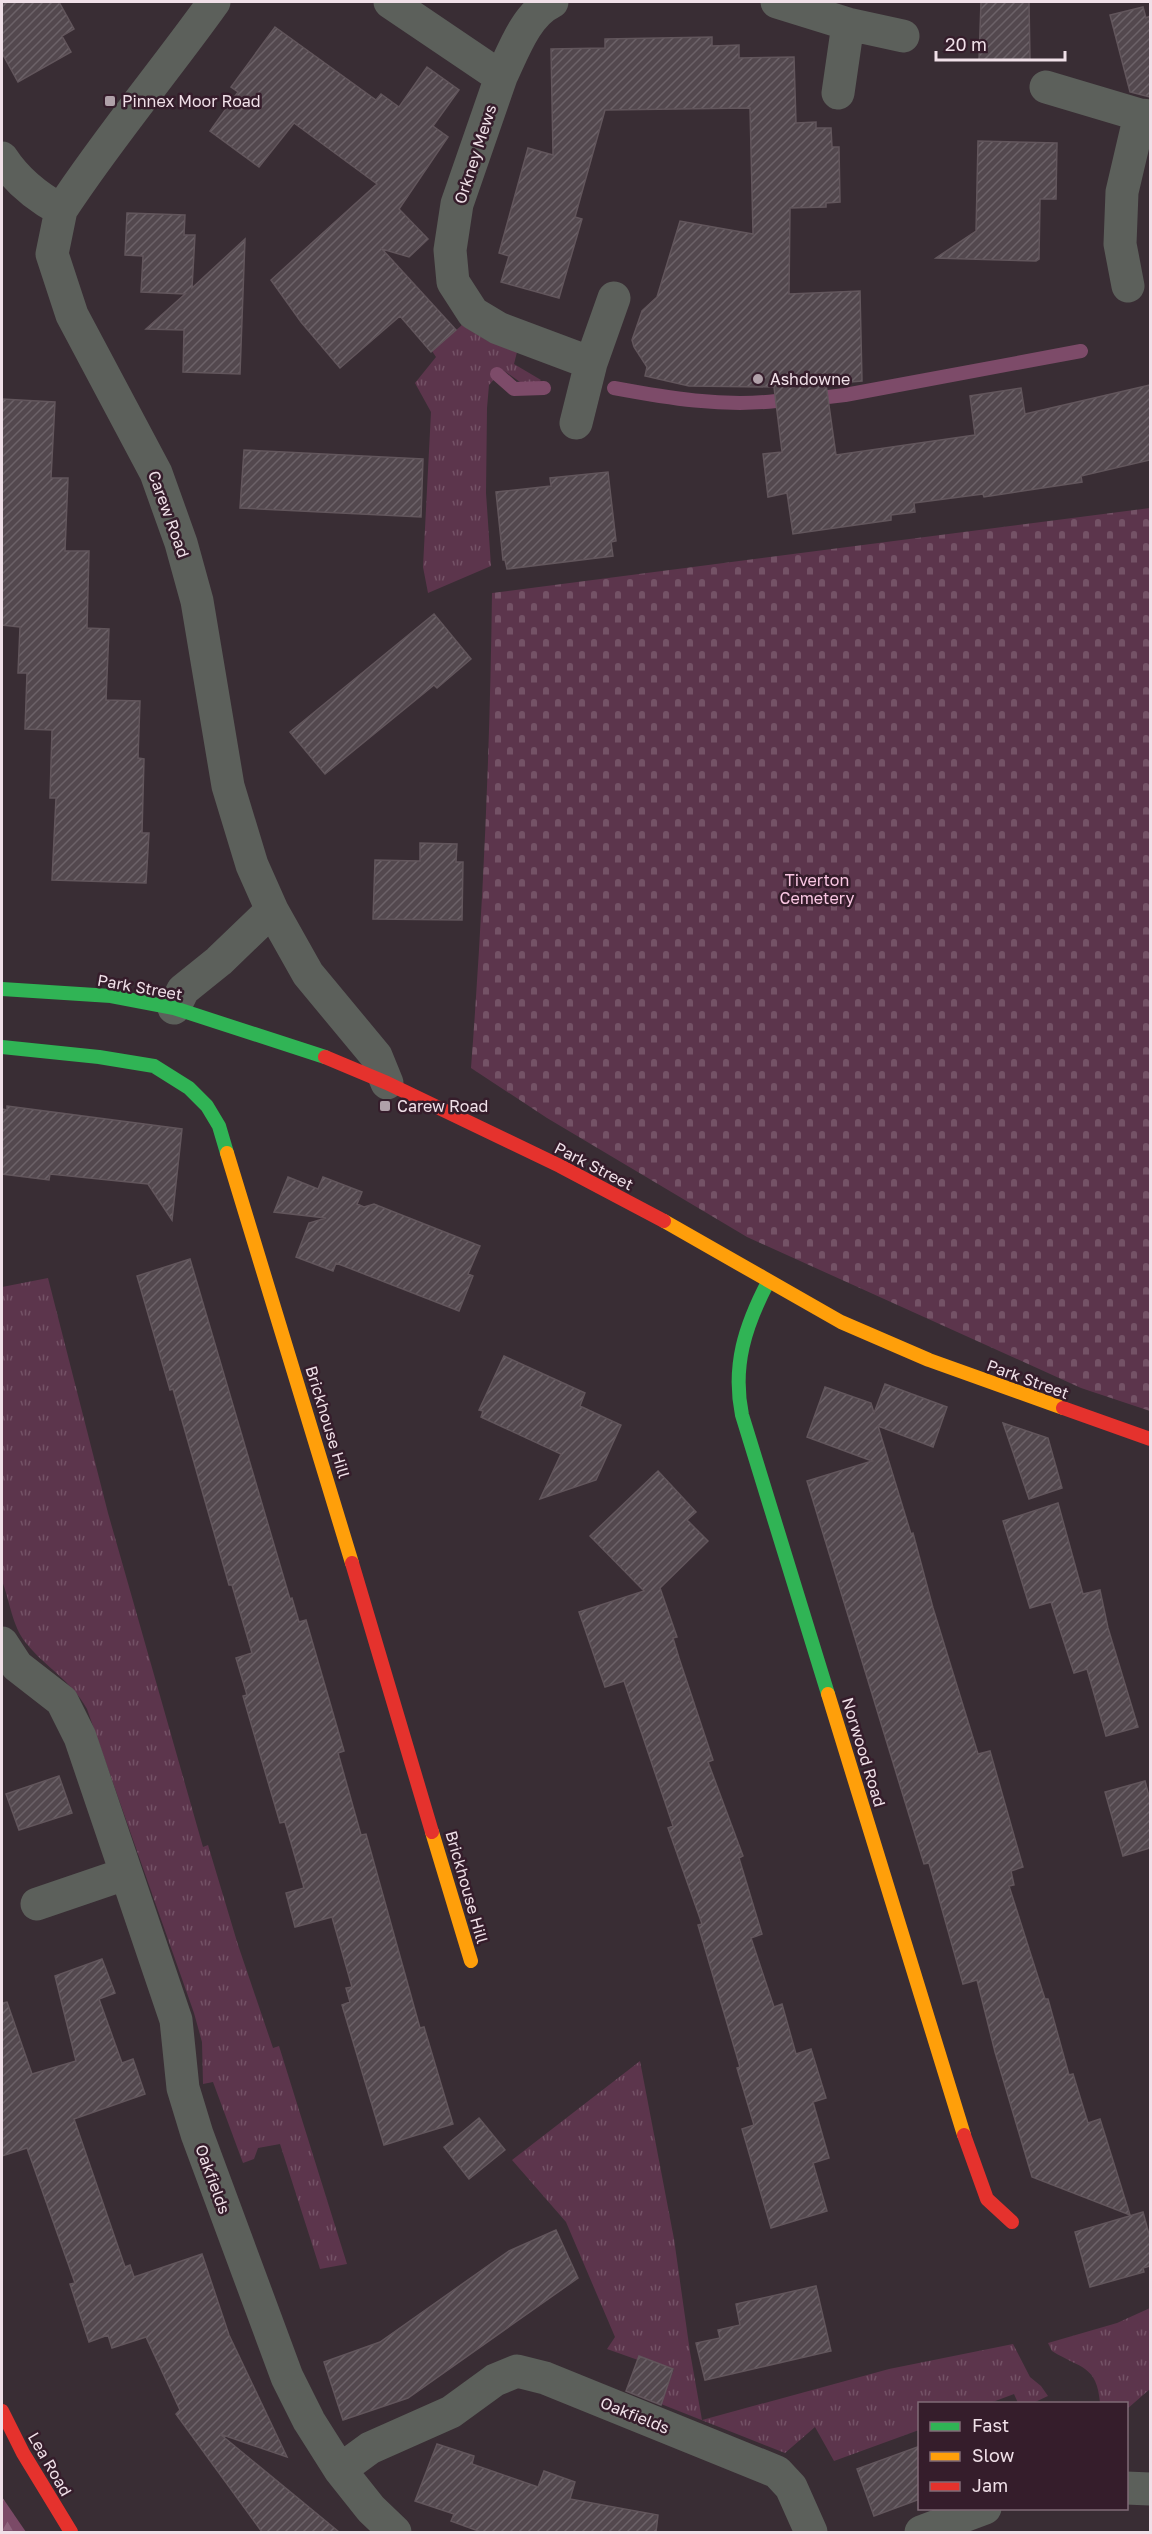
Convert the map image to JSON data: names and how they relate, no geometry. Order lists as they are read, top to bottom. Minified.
{"streets":{"street":["Orkney Mews","Carew Road","Park Street","Brickhouse Hill","Norwood Road","Oakfields","Lea Road"]},"crossings":[["Carew Road","Park Street"],["Park Street","Norwood Road"]],"parks":["Tiverton Cemetery"],"places":{"transit":["Pinnex Moor Road","Carew Road"],"other":["Ashdowne"]},"legend":["Fast","Slow","Jam"],"scale_bar":"20 m"}
